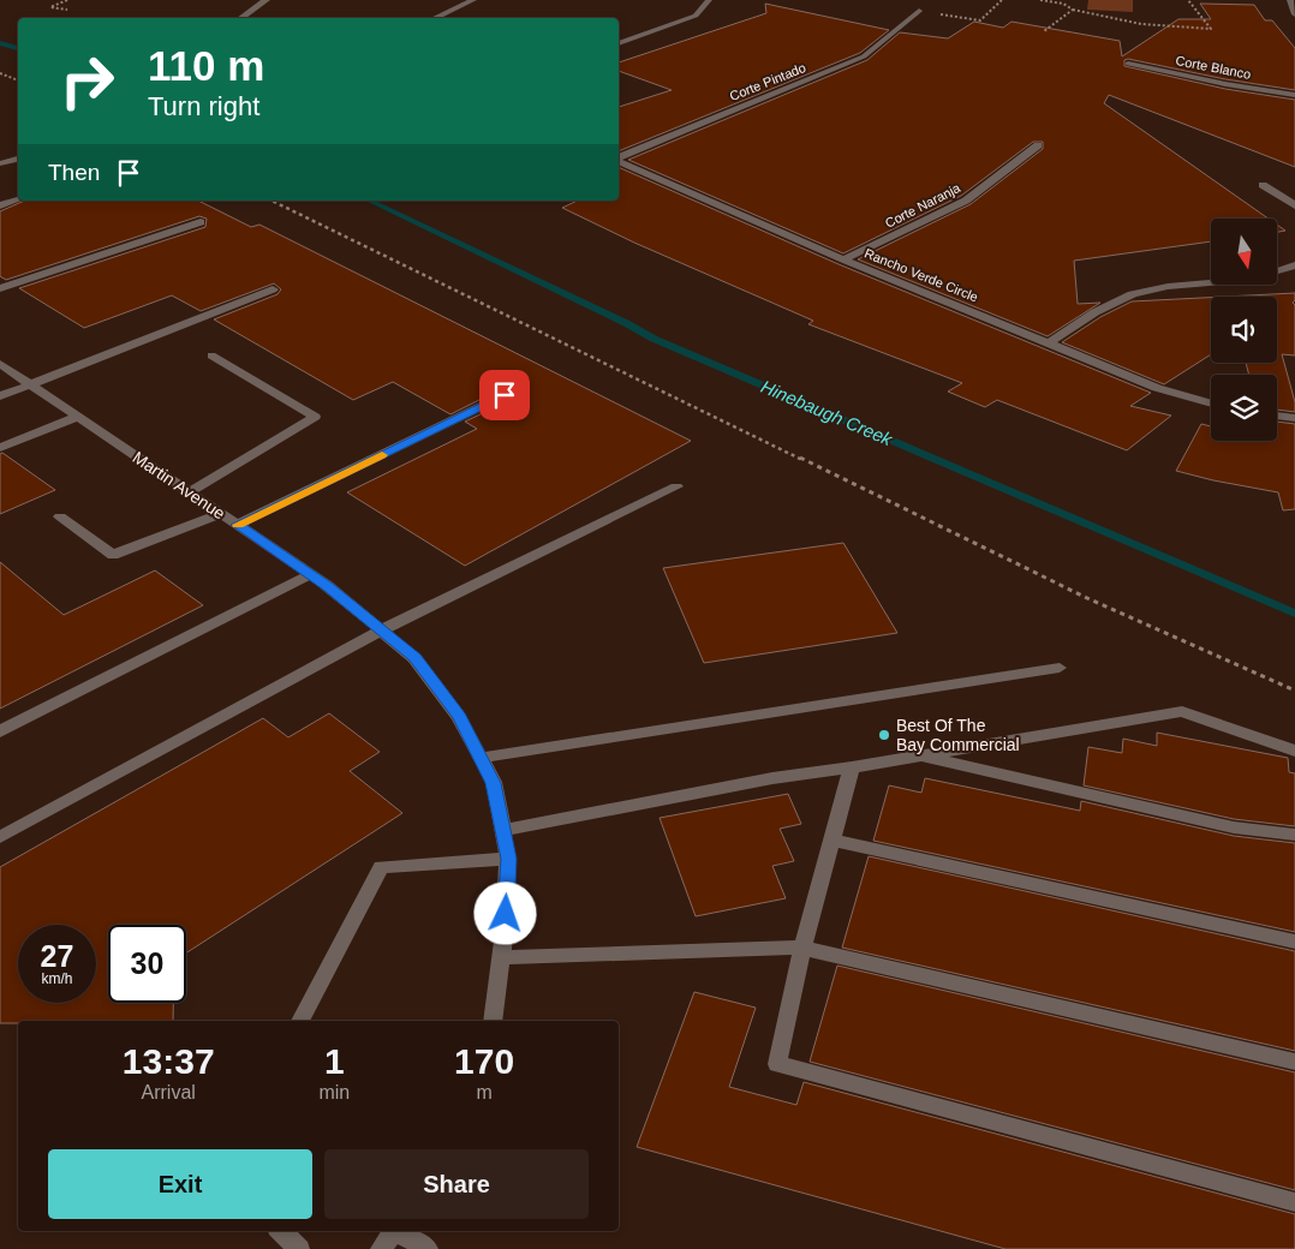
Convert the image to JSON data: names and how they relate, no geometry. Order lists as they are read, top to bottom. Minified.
{"streets":{"street":["Corte Blanco","Corte Pintado","Corte Naranja","Rancho Verde Circle","Martin Avenue"]},"crossings":[["Corte Naranja","Rancho Verde Circle"]],"water":["Hinebaugh Creek"],"places":["Best Of The Bay Commercial"],"north":"bottom","page":{"turn":["110 m","Turn right"],"then":"Then","speed":"27 km/h","limit":"30","eta":["13:37","Arrival","1","min","170","m"],"buttons":["Exit","Share"]}}
